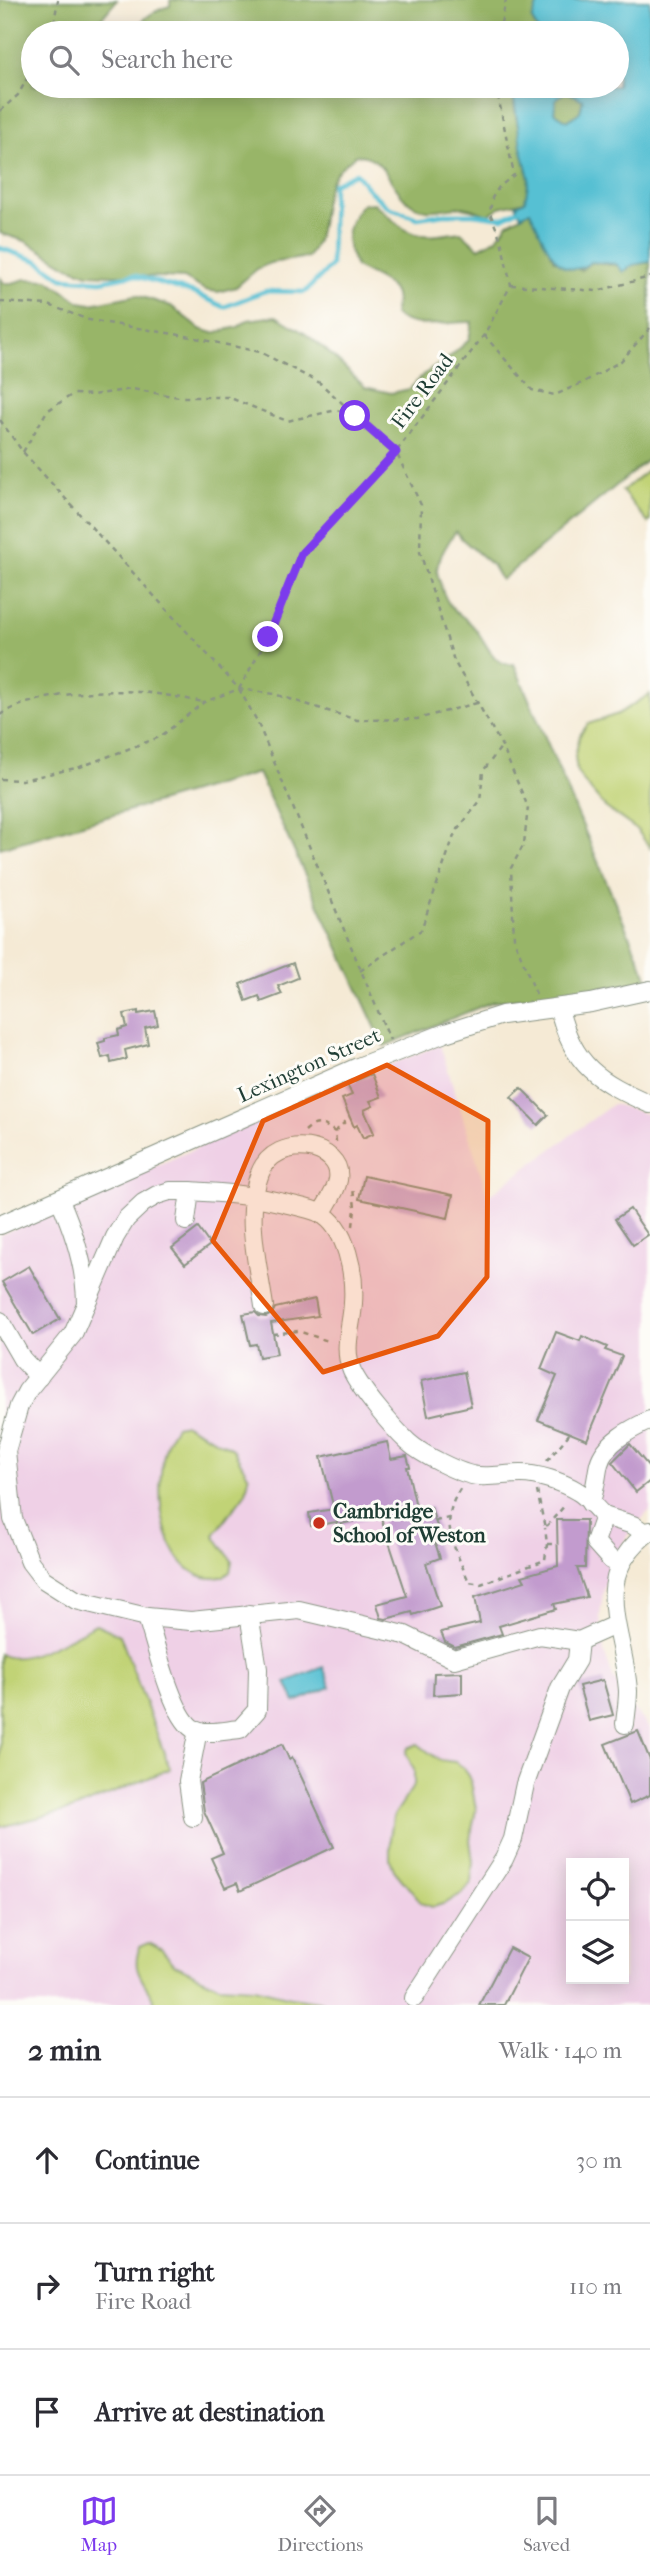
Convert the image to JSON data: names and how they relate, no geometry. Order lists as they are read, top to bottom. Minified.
{"streets":{"street":["Lexington Street"],"path":["Fire Road"]},"places":["Cambridge School of Weston"],"page":{"search":"Search here","heading":["2 min","Walk · 140 m"],"list":[["Continue","30 m"],["Turn right","Fire Road","110 m"],"Arrive at destination"],"nav":["Map","Directions","Saved"]}}
